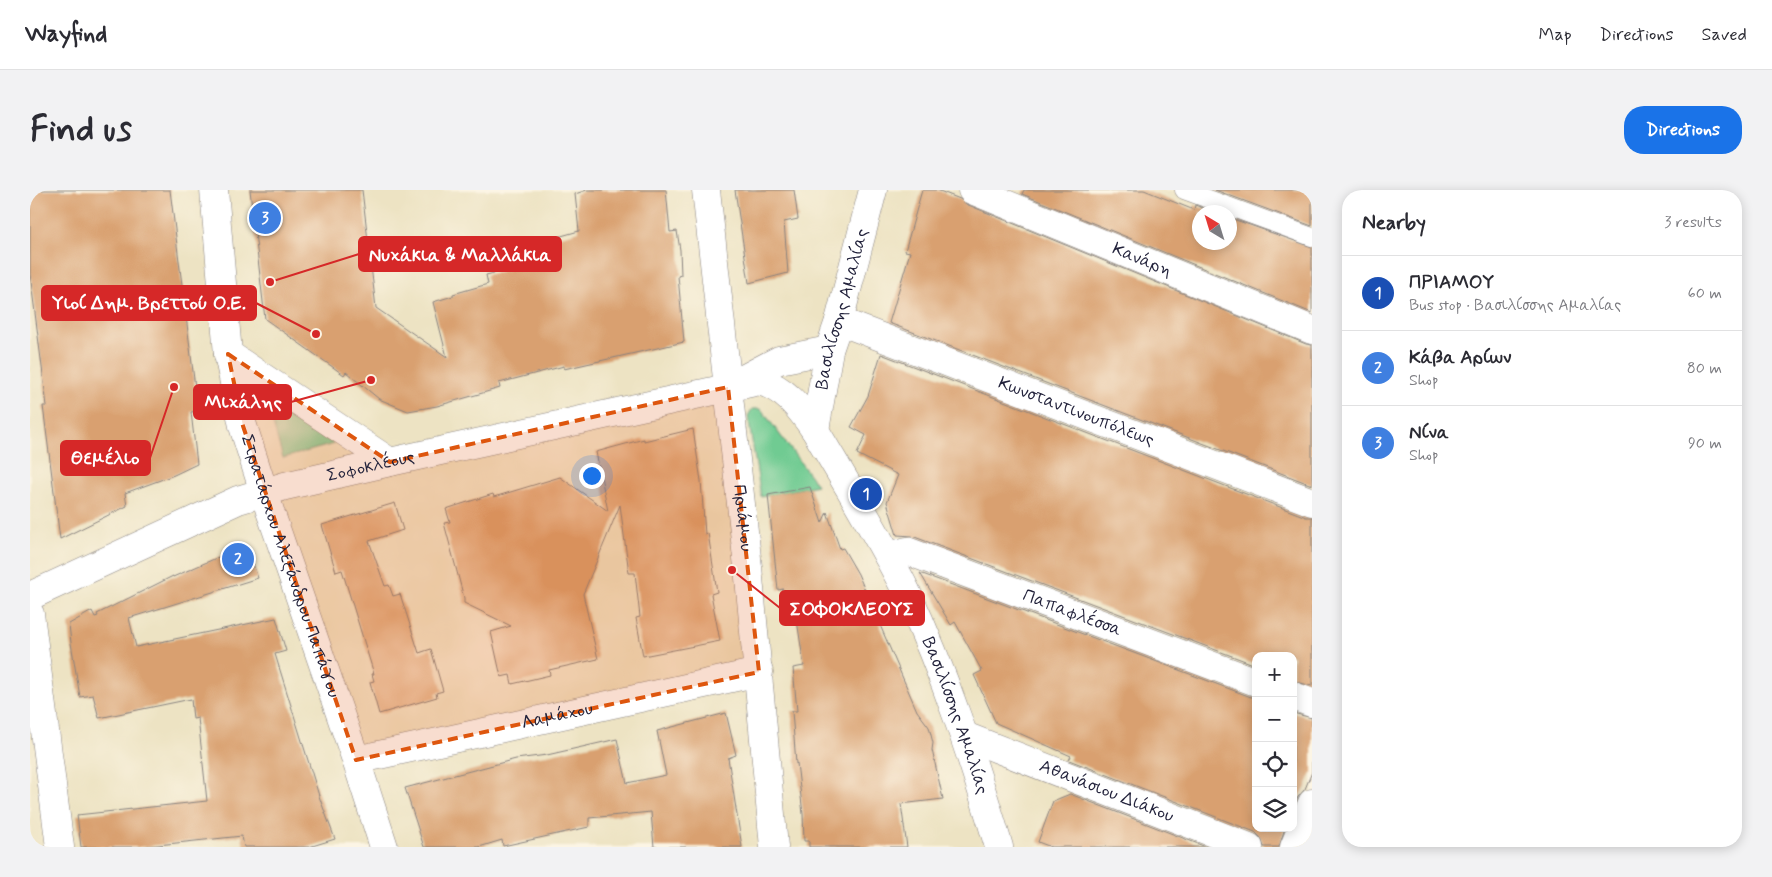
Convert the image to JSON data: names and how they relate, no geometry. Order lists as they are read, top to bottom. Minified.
{"streets":{"street":["Κανάρη","Βασιλίσσης Αμαλίας","Κωνσταντινουπόλεως","Σοφοκλέους","Πριάμου","Στρατάρχου Αλεξάνδρου Παπάγου","Παπαφλέσσα","Λαμάχου","Αθανάσιου Διάκου"]},"crossings":[["Βασιλίσσης Αμαλίας","Κωνσταντινουπόλεως"],["Βασιλίσσης Αμαλίας","Σοφοκλέους"],["Βασιλίσσης Αμαλίας","Πριάμου"],["Βασιλίσσης Αμαλίας","Παπαφλέσσα"],["Βασιλίσσης Αμαλίας","Αθανάσιου Διάκου"],["Σοφοκλέους","Πριάμου"],["Σοφοκλέους","Στρατάρχου Αλεξάνδρου Παπάγου"],["Πριάμου","Λαμάχου"],["Στρατάρχου Αλεξάνδρου Παπάγου","Λαμάχου"]],"places":["Νυχάκια & Μαλλάκια","Υιοί Δημ. Βρεττού Ο.Ε.","Μιχάλης","Θεμέλιο","ΣΟΦΟΚΛΕΟΥΣ"],"north":"top left","page":{"header":"Wayfind","nav":["Map","Directions","Saved"],"buttons":"Directions","title":"Find us","heading":["Nearby","3 results"],"pins":["3","1","2"],"list":[{"mark":"1","name":"ΠΡΙΑΜΟΥ","note":"Bus stop · Βασιλίσσης Αμαλίας","value":"60 m"},{"mark":"2","name":"Κάβα Αρίων","note":"Shop","value":"80 m"},{"mark":"3","name":"Νίνα","note":"Shop","value":"90 m"}],"map_buttons":["+","−"]}}
